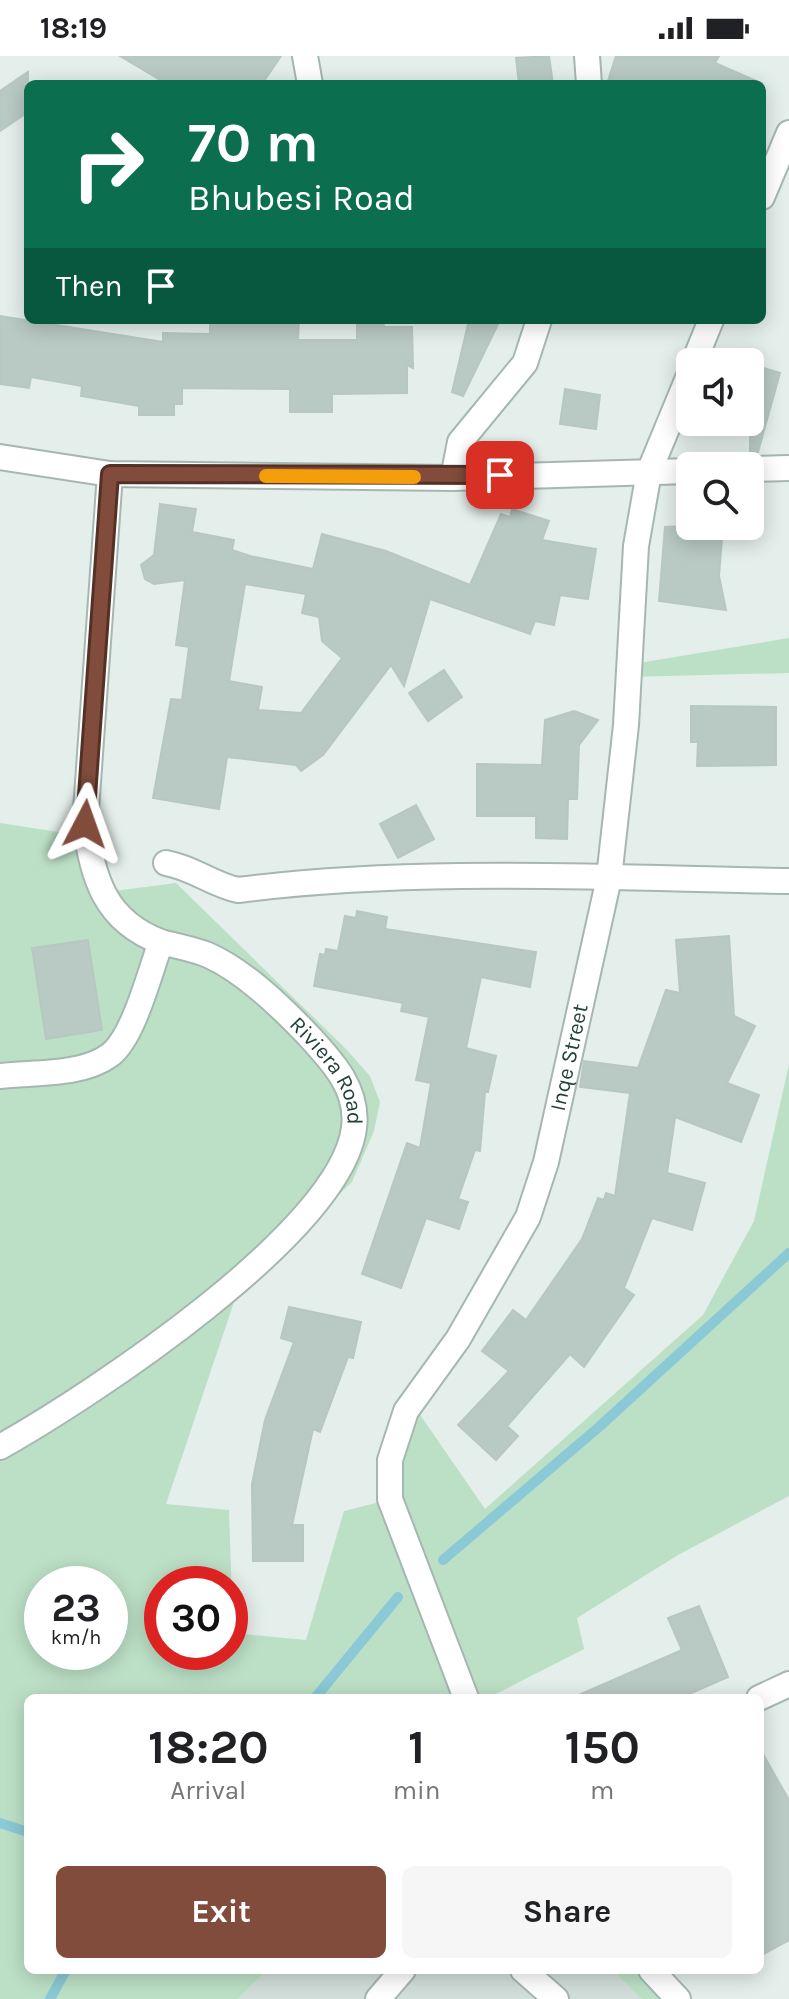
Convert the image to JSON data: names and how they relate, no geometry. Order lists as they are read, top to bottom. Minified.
{"streets":{"street":["Inqe Street","Riviera Road"]},"page":{"status":"18:19","turn":["70 m","Bhubesi Road"],"then":"Then","speed":"23 km/h","limit":"30","eta":["18:20","Arrival","1","min","150","m"],"buttons":["Exit","Share"]}}
